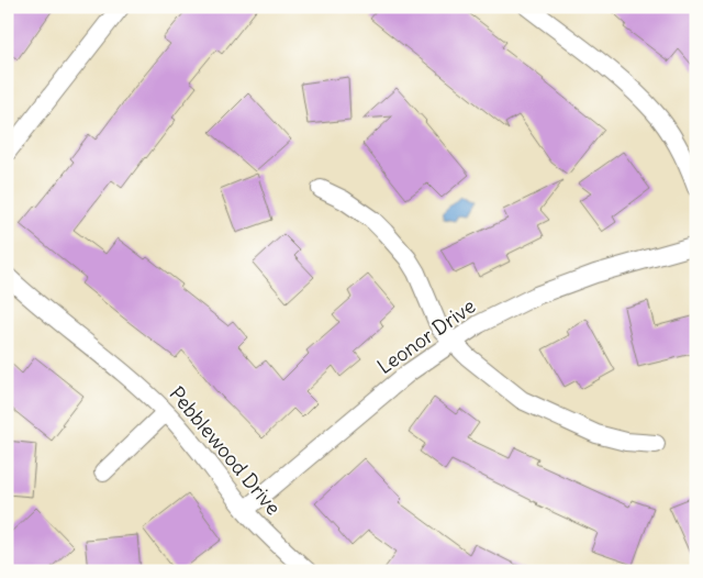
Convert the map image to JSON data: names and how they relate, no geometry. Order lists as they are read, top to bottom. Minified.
{"streets":{"street":["Leonor Drive","Pebblewood Drive"]},"crossings":[["Leonor Drive","Pebblewood Drive"]]}
